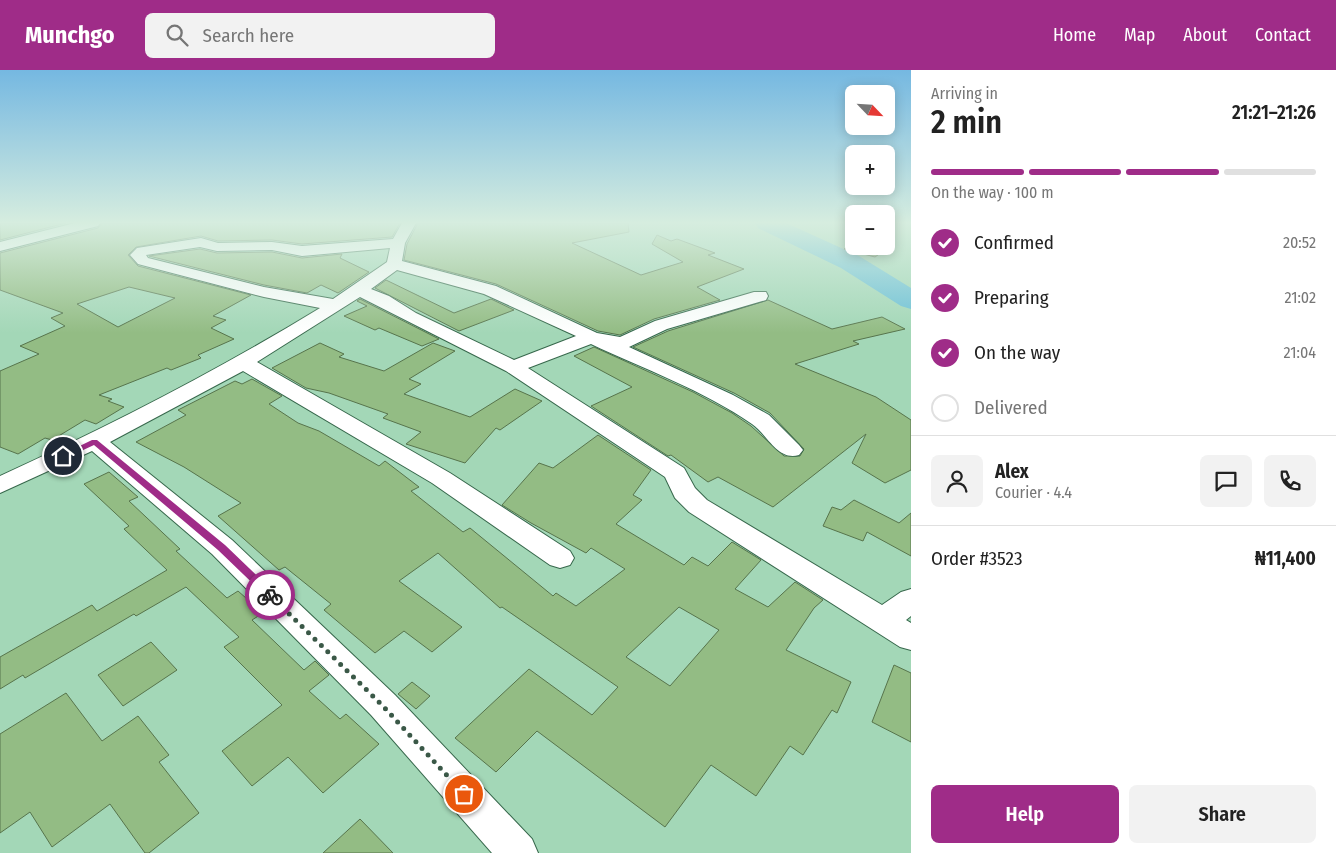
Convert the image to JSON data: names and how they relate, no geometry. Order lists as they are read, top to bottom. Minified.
{"north":"bottom right","page":{"header":"Munchgo","search":"Search here","nav":["Home","Map","About","Contact"],"heading":["2 min","Arriving in","21:21–21:26"],"panel":["Alex","Courier · 4.4","Order #3523","₦11,400"],"map_buttons":["+","−"],"bar":"On the way · 100 m","list":[["Confirmed","20:52"],["Preparing","21:02"],["On the way","21:04"],"Delivered"],"buttons":["Help","Share"]}}
